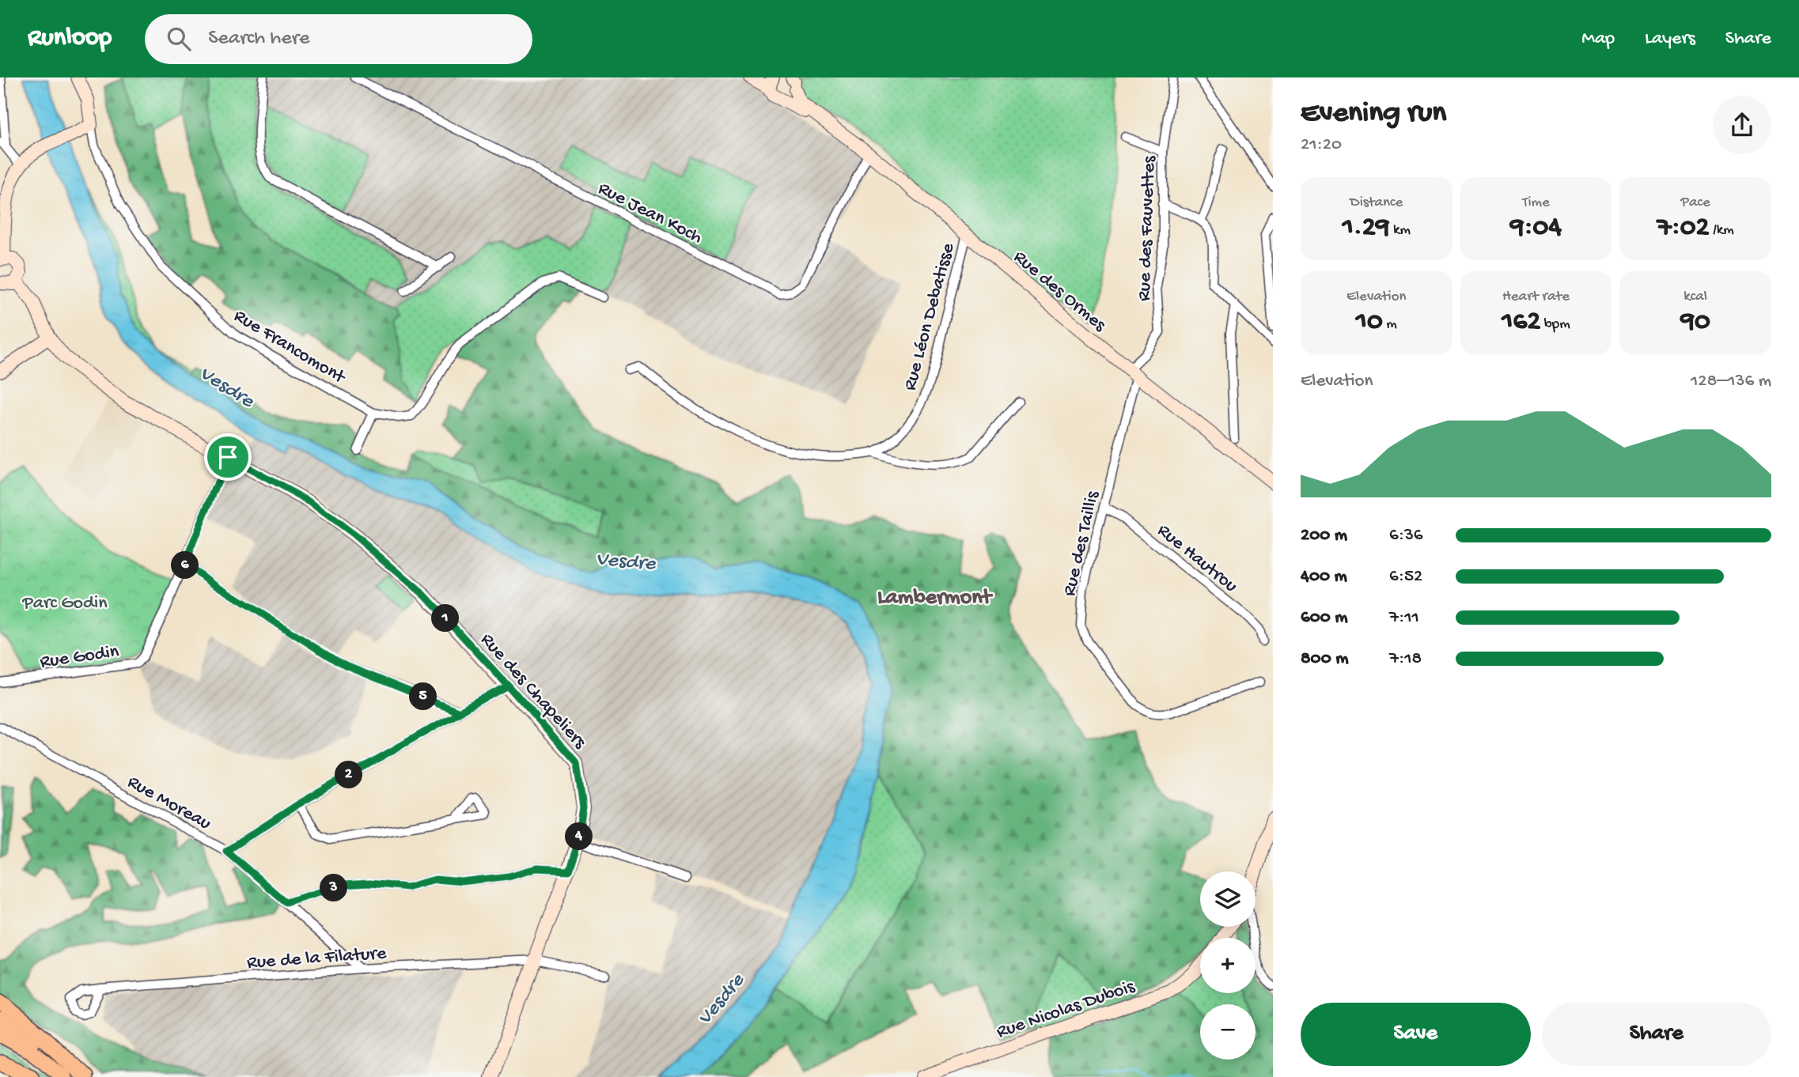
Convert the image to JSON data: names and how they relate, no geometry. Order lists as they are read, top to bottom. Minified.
{"streets":{"street":["Rue Jean Koch","Rue des Fauvettes","Rue des Ormes","Rue Léon Debatisse","Rue Francomont","Rue des Taillis","Rue Hautrou","Rue Godin","Rue des Chapeliers","Rue Moreau","Rue de la Filature","Rue Nicolas Dubois"]},"crossings":[["Rue Jean Koch","Rue des Ormes"],["Rue des Fauvettes","Rue des Ormes"],["Rue des Fauvettes","Rue des Taillis"],["Rue des Ormes","Rue Léon Debatisse"],["Rue des Ormes","Rue des Taillis"],["Rue des Taillis","Rue Hautrou"],["Rue Godin","Rue des Chapeliers"],["Rue des Chapeliers","Rue de la Filature"],["Rue Moreau","Rue de la Filature"]],"districts":["Lambermont"],"water":["Vesdre"],"parks":["Parc Godin"],"page":{"header":"Runloop","search":"Search here","nav":["Map","Layers","Share"],"heading":["Evening run","21:20"],"stats":[["Distance","1.29 km"],["Time","9:04"],["Pace","7:02 /km"],["Elevation","10 m"],["Heart rate","162 bpm"],["kcal","90"]],"chart":["Elevation","128–136 m"],"list":[{"name":"200 m","note":"6:36"},{"name":"400 m","note":"6:52"},{"name":"600 m","note":"7:11"},{"name":"800 m","note":"7:18"}],"pins":["6","1","5","2","4","3"],"map_buttons":["+","−"],"buttons":["Save","Share"]}}
